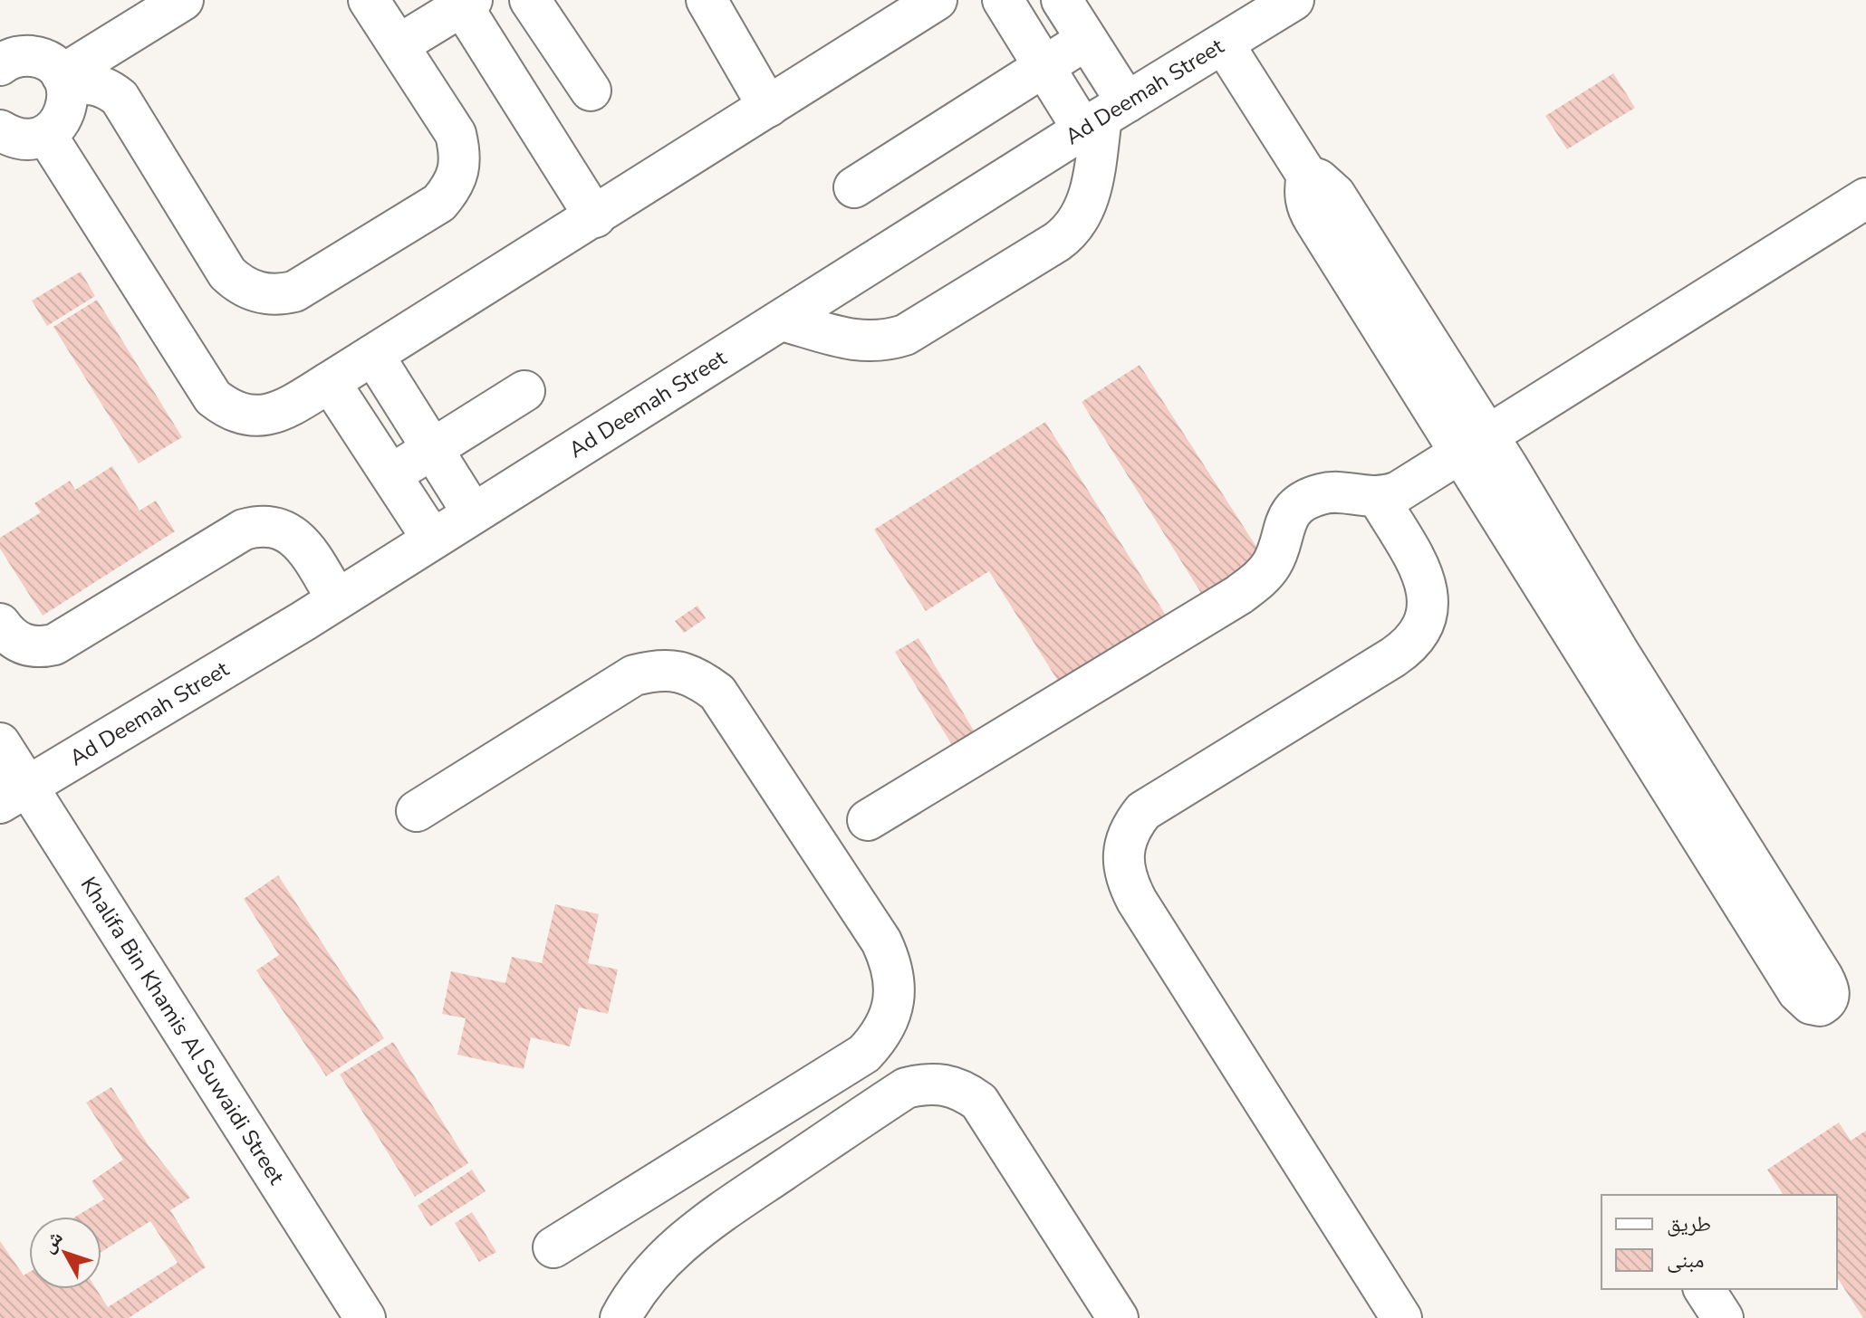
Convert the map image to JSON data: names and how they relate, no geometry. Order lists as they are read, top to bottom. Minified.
{"streets":{"street":["Ad Deemah Street","Khalifa Bin Khamis Al Suwaidi Street"]},"crossings":[["Ad Deemah Street","Khalifa Bin Khamis Al Suwaidi Street"]],"legend":["طريق","مبنى"],"north":"top left"}
